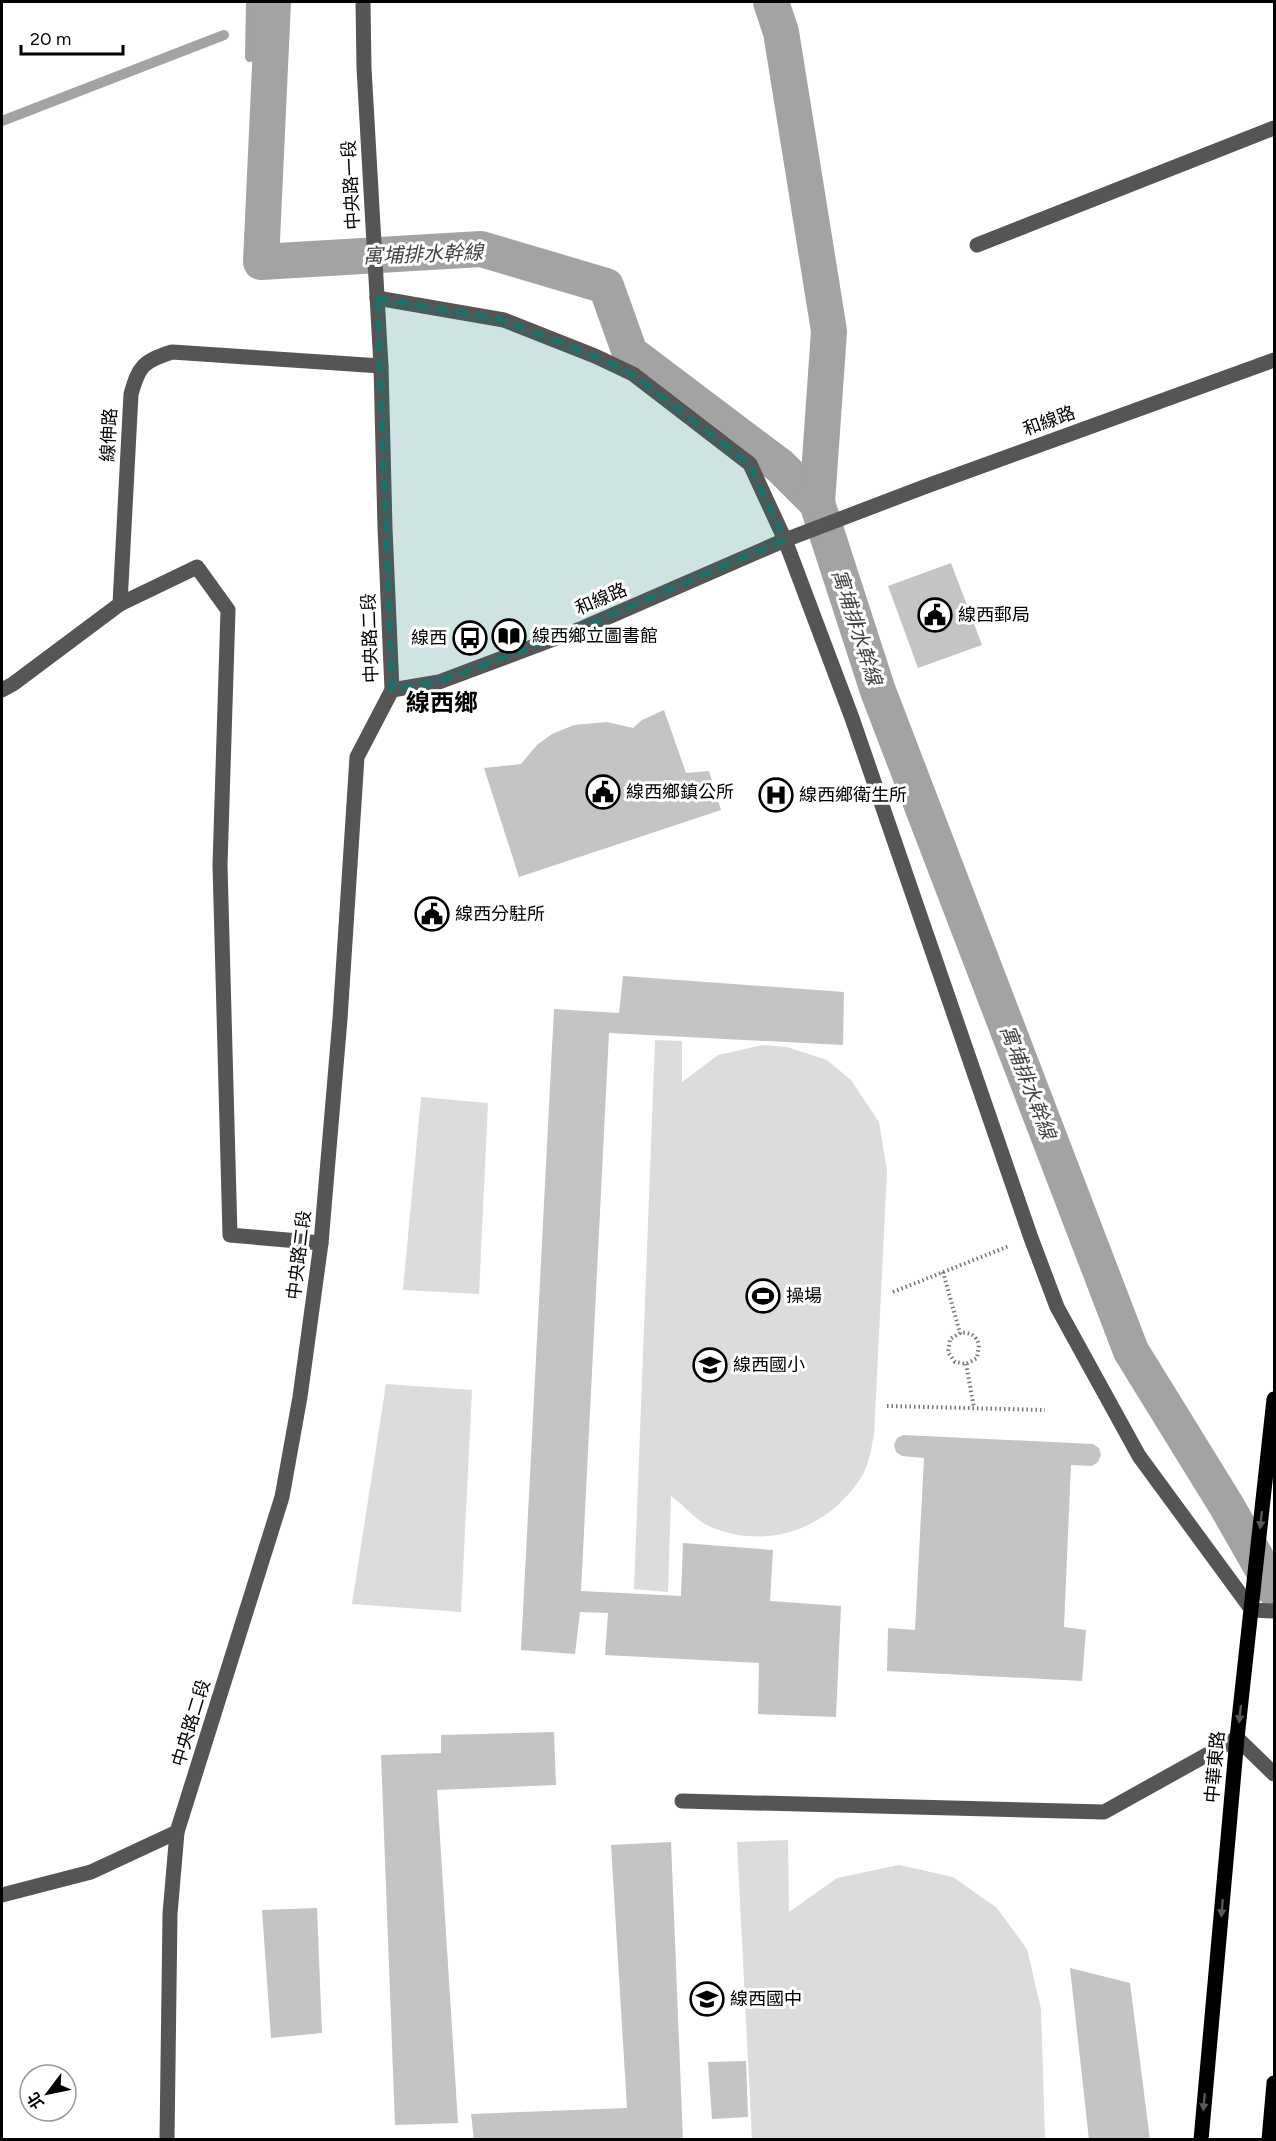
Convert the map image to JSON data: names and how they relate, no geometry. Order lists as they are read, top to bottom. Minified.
{"streets":{"main road":["中華東路"],"street":["中央路一段","和線路","線伸路","中央路二段"]},"crossings":[["中央路一段","線伸路"],["中央路一段","中央路二段"],["和線路","中央路二段"],["線伸路","中央路二段"]],"one_way":["中華東路"],"districts":["線西鄉"],"water":["寓埔排水幹線"],"places":{"public building":["線西郵局","線西鄉鎮公所","線西分駐所"],"library":["線西鄉立圖書館"],"bus stop":["線西"],"hospital":["線西鄉衛生所"],"sports":["操場"],"school or university":["線西國小","線西國中"]},"scale_bar":"20 m","north":"bottom left"}
